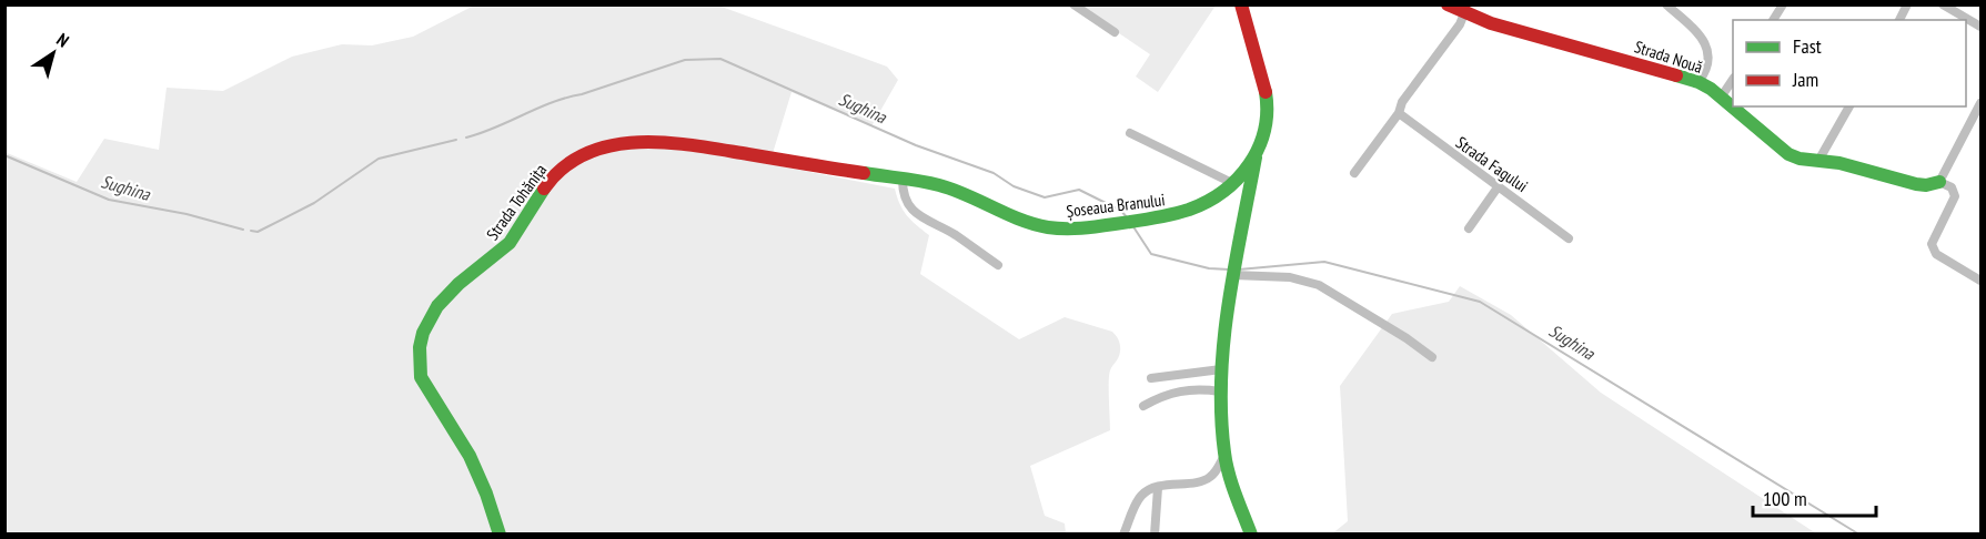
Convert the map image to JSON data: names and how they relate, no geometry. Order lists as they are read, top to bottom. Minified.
{"streets":{"main road":["Strada Nouă","Strada Tohănița","Șoseaua Branului"],"street":["Strada Fagului"]},"crossings":[["Strada Tohănița","Șoseaua Branului"]],"water":["Sughina"],"legend":["Fast","Jam"],"scale_bar":"100 m","north":"top right"}
